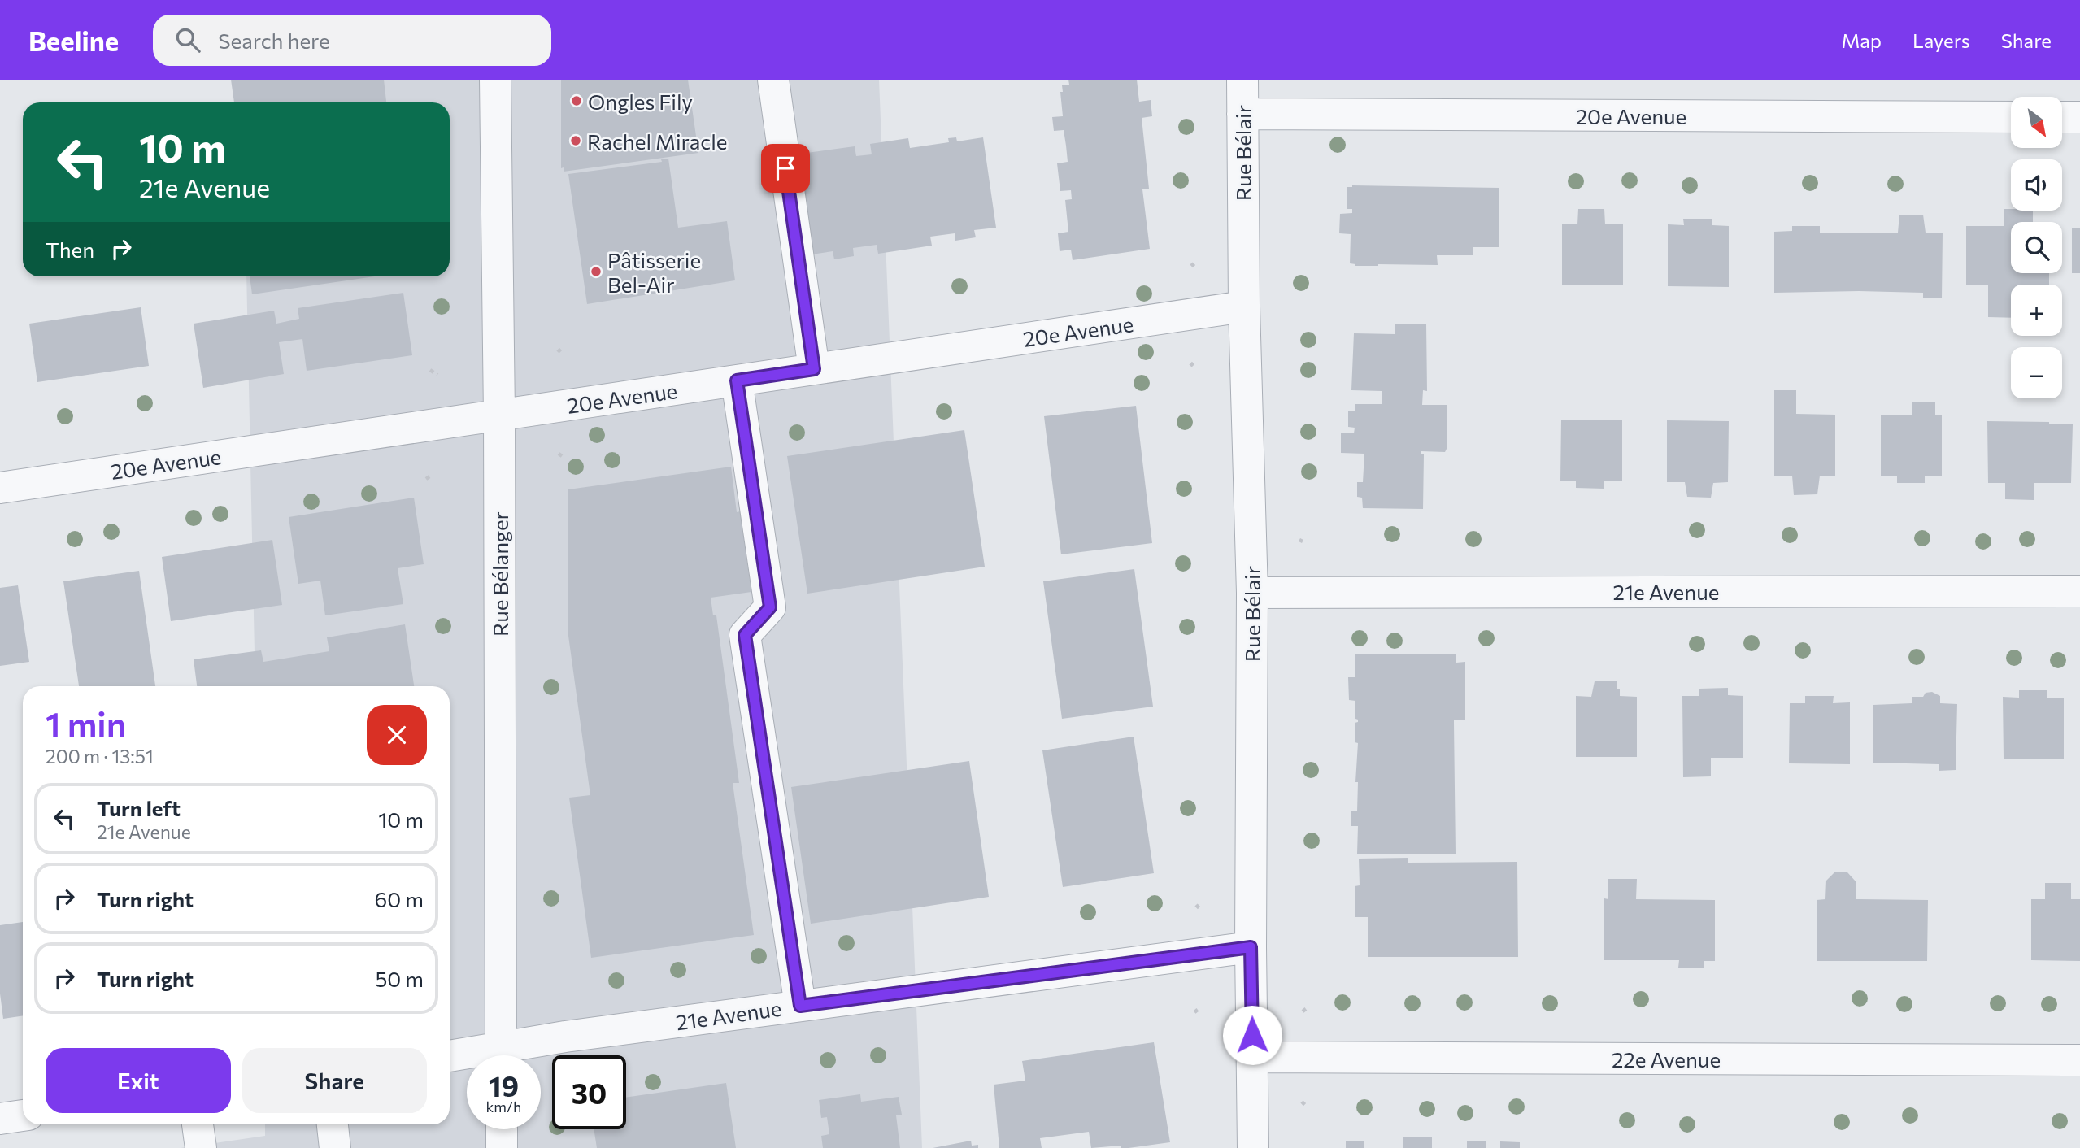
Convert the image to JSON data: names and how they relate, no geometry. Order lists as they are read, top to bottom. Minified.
{"streets":{"street":["20e Avenue","Rue Bélair","Rue Bélanger","21e Avenue","22e Avenue"]},"crossings":[["20e Avenue","Rue Bélair"],["20e Avenue","Rue Bélanger"],["Rue Bélair","21e Avenue"],["Rue Bélair","22e Avenue"]],"places":["Ongles Fily","Rachel Miracle","Pâtisserie Bel-Air"],"north":"bottom right","page":{"header":"Beeline","search":"Search here","nav":["Map","Layers","Share"],"map_buttons":["+","−"],"turn":["10 m","21e Avenue"],"then":"Then","heading":["1 min","200 m · 13:51"],"list":[{"name":"Turn left","note":"21e Avenue","value":"10 m"},{"name":"Turn right","value":"60 m"},{"name":"Turn right","value":"50 m"}],"buttons":["Exit","Share"],"speed":"19 km/h","limit":"30"}}
